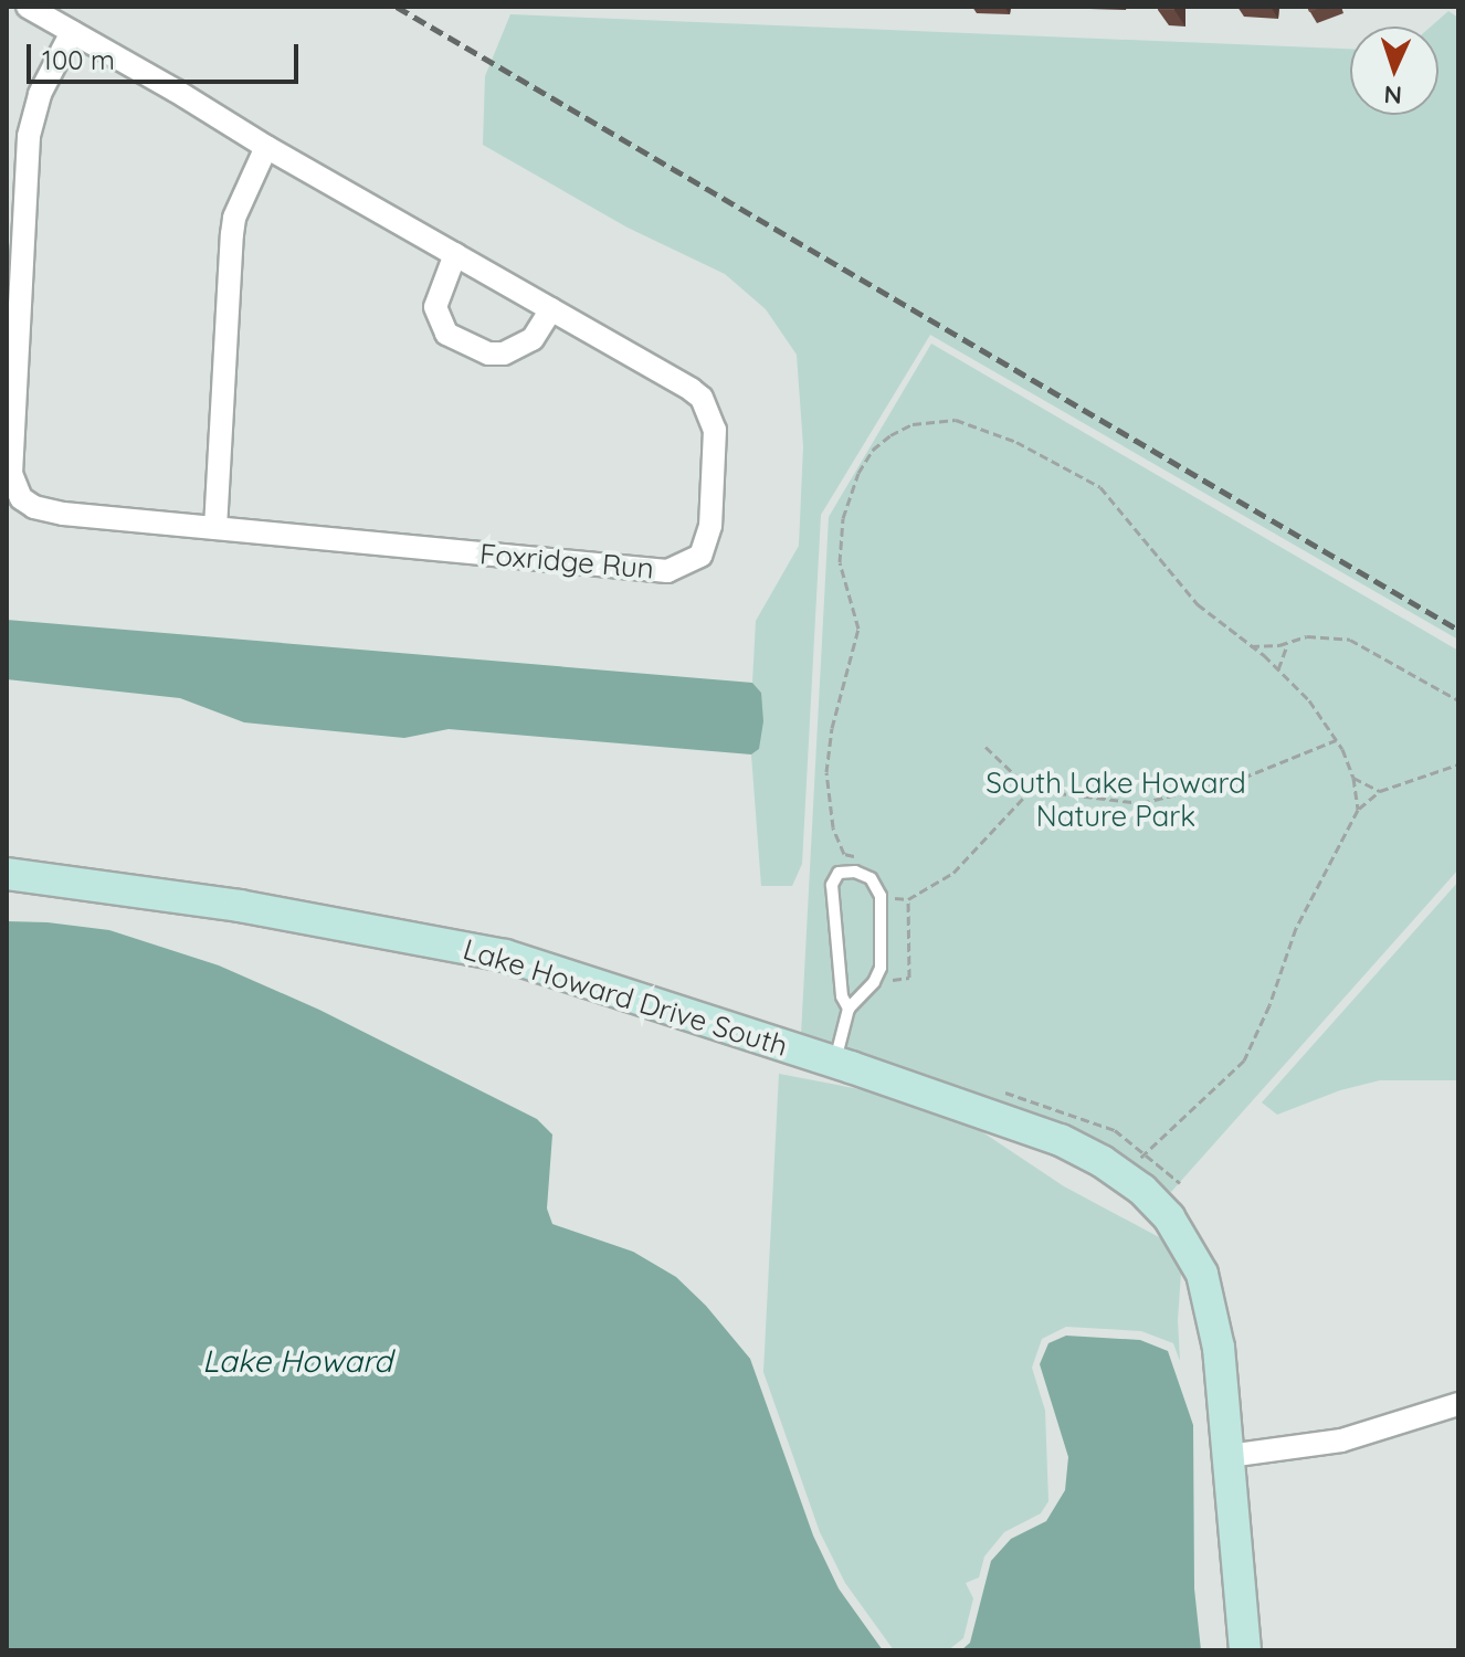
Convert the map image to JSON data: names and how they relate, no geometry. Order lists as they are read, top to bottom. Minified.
{"streets":{"street":["Foxridge Run","Lake Howard Drive South"]},"water":["Lake Howard"],"parks":["South Lake Howard Nature Park"],"scale_bar":"100 m","north":"bottom"}
